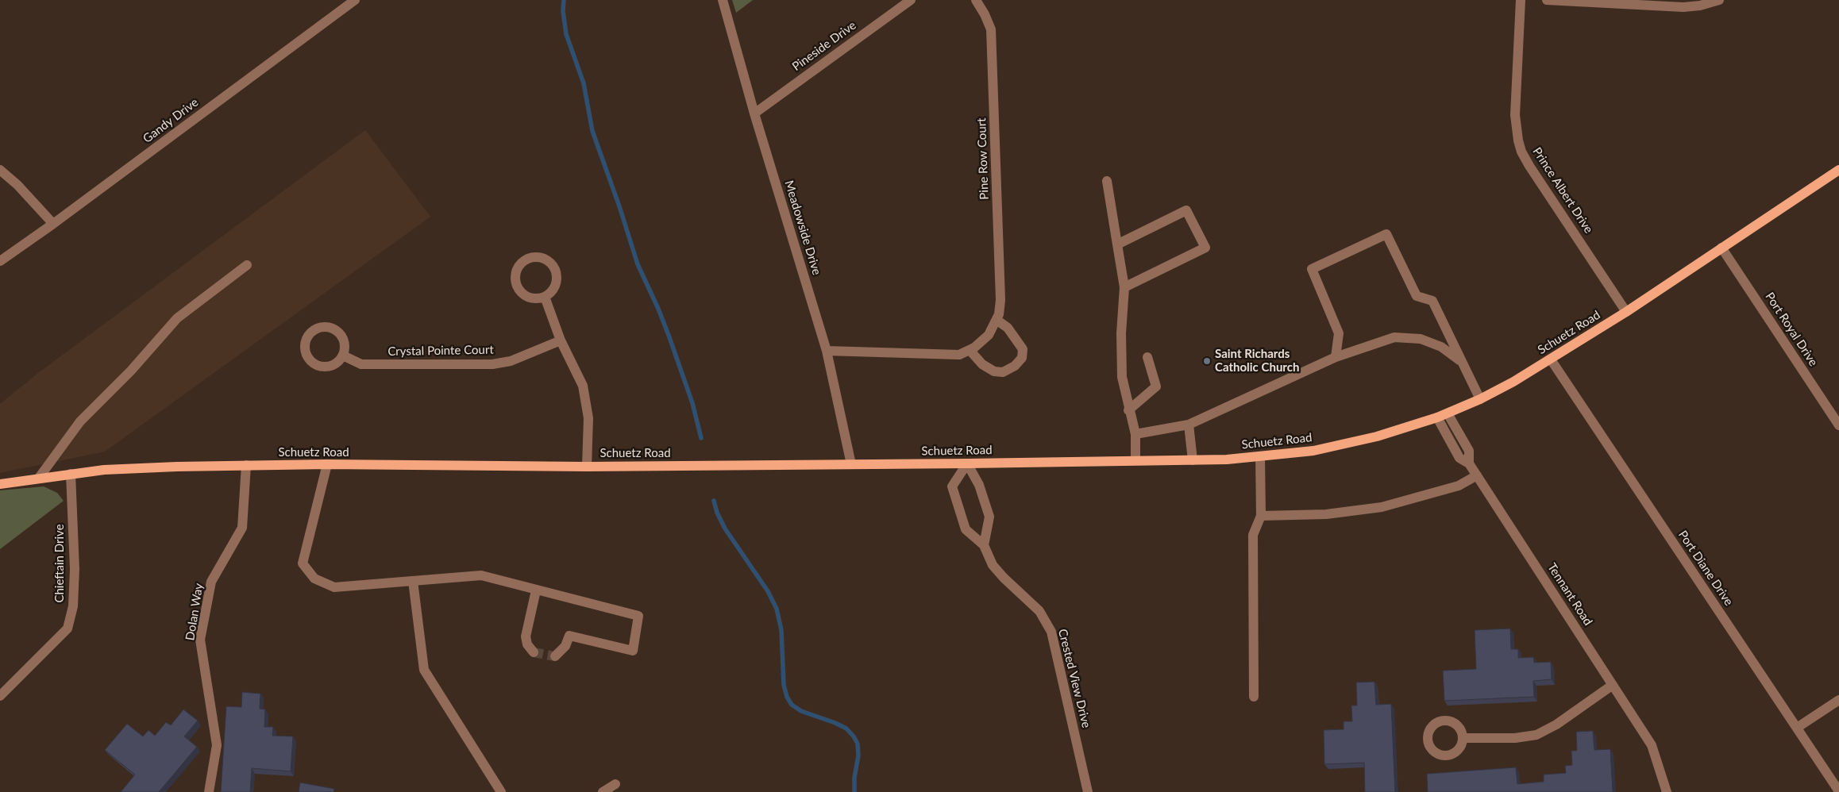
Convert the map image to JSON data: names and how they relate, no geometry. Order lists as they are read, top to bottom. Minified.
{"streets":{"main road":["Schuetz Road"],"street":["Pineside Drive","Gandy Drive","Pine Row Court","Prince Albert Drive","Meadowside Drive","Port Royal Drive","Crystal Pointe Court","Chieftain Drive","Port Diane Drive","Tennant Road","Dolan Way","Crested View Drive"]},"crossings":[["Pineside Drive","Meadowside Drive"],["Pine Row Court","Meadowside Drive"],["Prince Albert Drive","Schuetz Road"],["Meadowside Drive","Schuetz Road"],["Port Royal Drive","Schuetz Road"],["Schuetz Road","Chieftain Drive"],["Schuetz Road","Port Diane Drive"],["Schuetz Road","Tennant Road"],["Schuetz Road","Dolan Way"],["Schuetz Road","Crested View Drive"]],"places":["Saint Richards Catholic Church"]}
